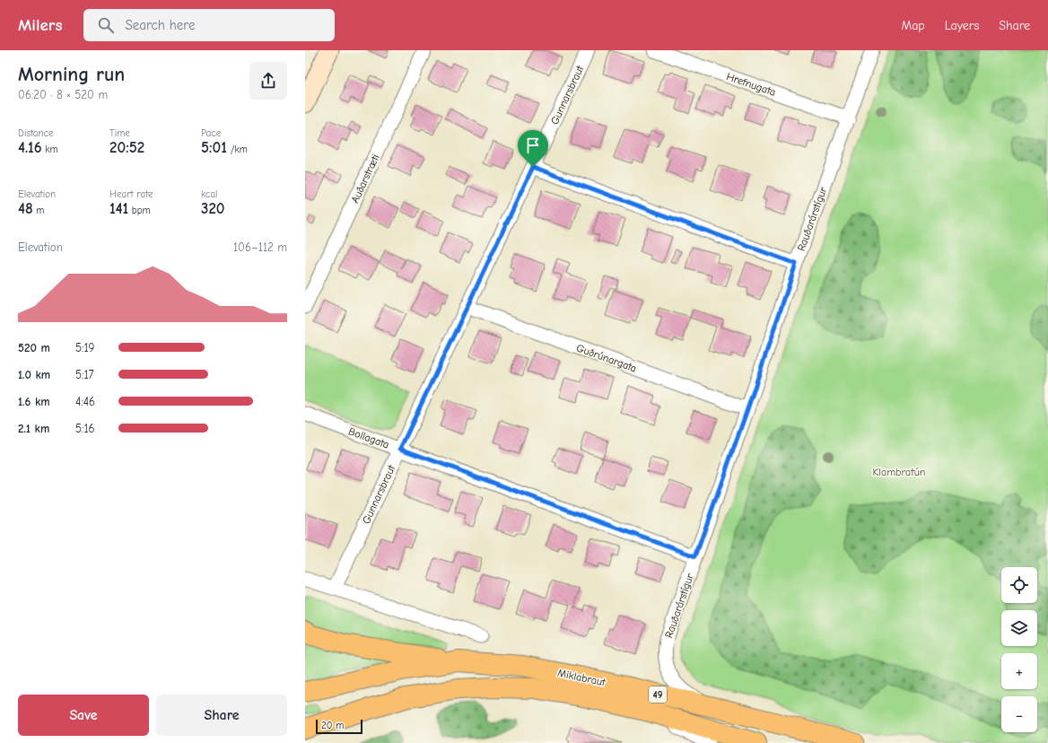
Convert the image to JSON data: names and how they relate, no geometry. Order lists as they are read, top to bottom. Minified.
{"streets":{"highway":["Miklabraut","49"],"street":["Hrefnugata","Gunnarsbraut","Auðarstræti","Rauðarárstígur","Guðrúnargata","Bollagata"]},"crossings":[["Hrefnugata","Rauðarárstígur"],["Gunnarsbraut","Guðrúnargata"],["Gunnarsbraut","Bollagata"],["Rauðarárstígur","Guðrúnargata"],["Rauðarárstígur","Bollagata"],["Rauðarárstígur","Miklabraut"]],"parks":["Klambratún"],"scale_bar":"20 m","page":{"header":"Milers","search":"Search here","nav":["Map","Layers","Share"],"heading":["Morning run","06:20 · 8 × 520 m"],"stats":[["Distance","4.16 km"],["Time","20:52"],["Pace","5:01 /km"],["Elevation","48 m"],["Heart rate","141 bpm"],["kcal","320"]],"chart":["Elevation","106–112 m"],"list":[{"name":"520 m","note":"5:19"},{"name":"1.0 km","note":"5:17"},{"name":"1.6 km","note":"4:46"},{"name":"2.1 km","note":"5:16"}],"map_buttons":["+","−"],"buttons":["Save","Share"],"scale":"20 m"}}
